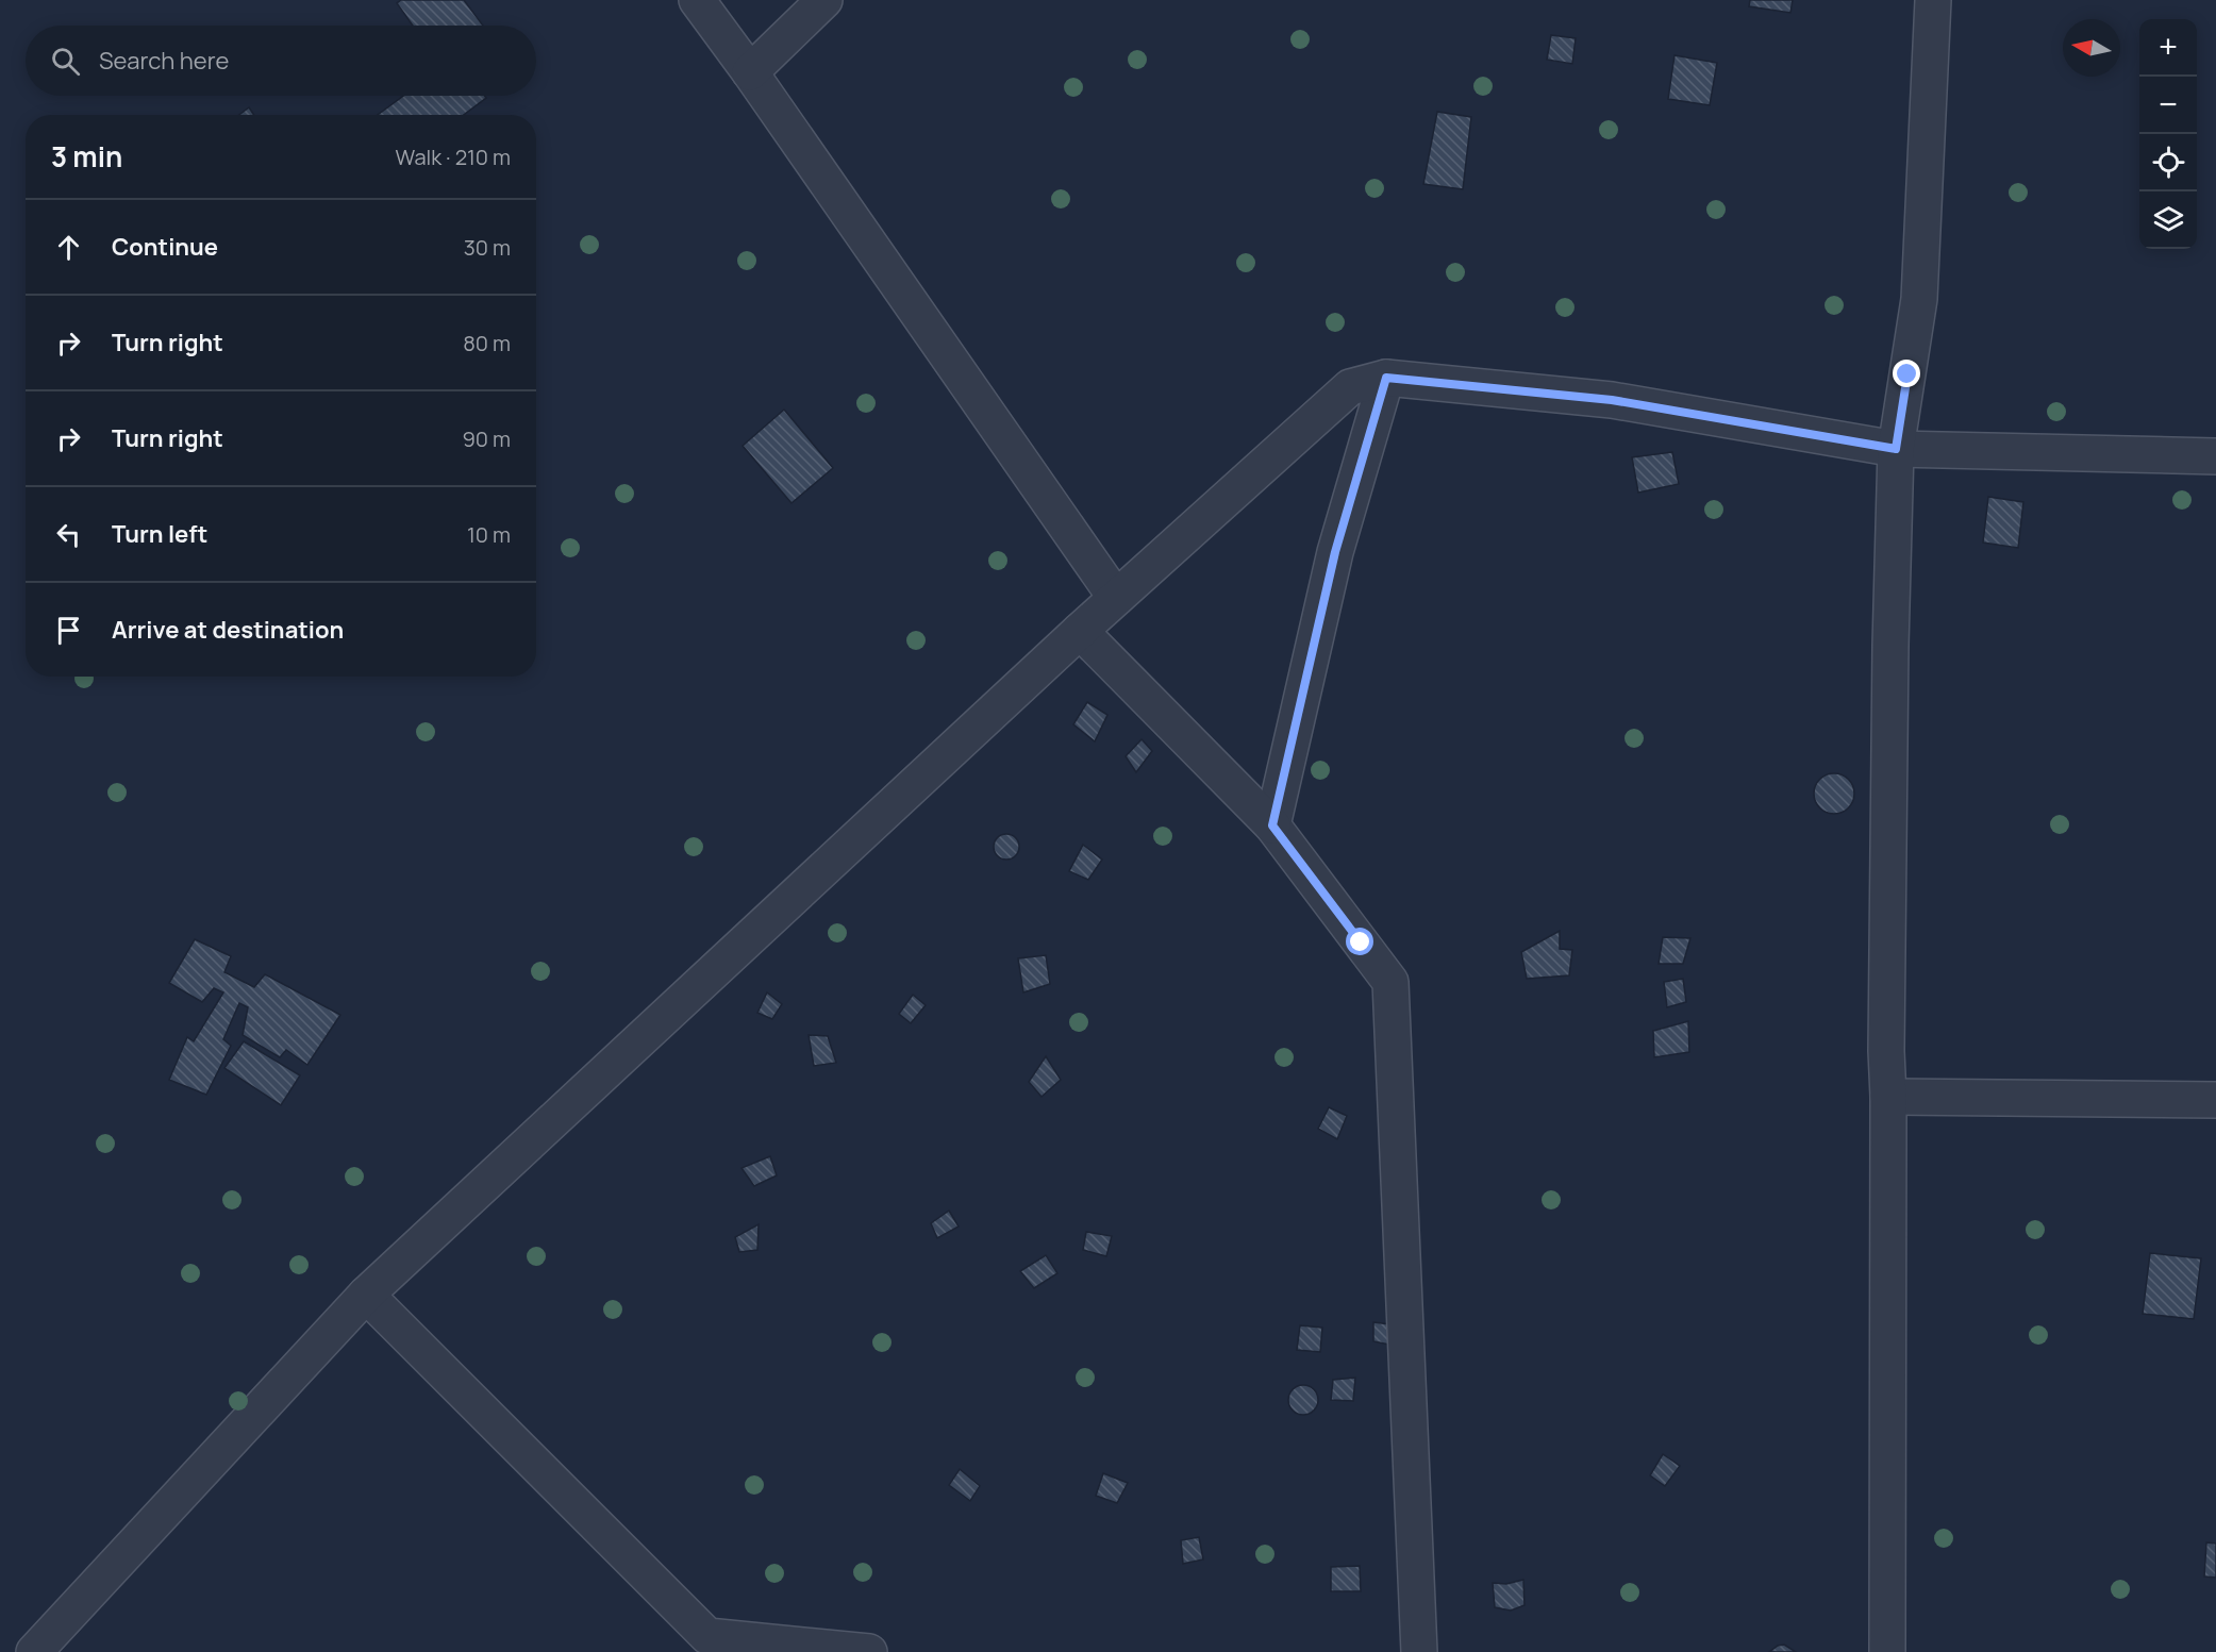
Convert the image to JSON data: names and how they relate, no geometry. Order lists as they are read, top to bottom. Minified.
{"north":"left","page":{"map_buttons":["+","−"],"search":"Search here","heading":["3 min","Walk · 210 m"],"list":[["Continue","30 m"],["Turn right","80 m"],["Turn right","90 m"],["Turn left","10 m"],"Arrive at destination"]}}
